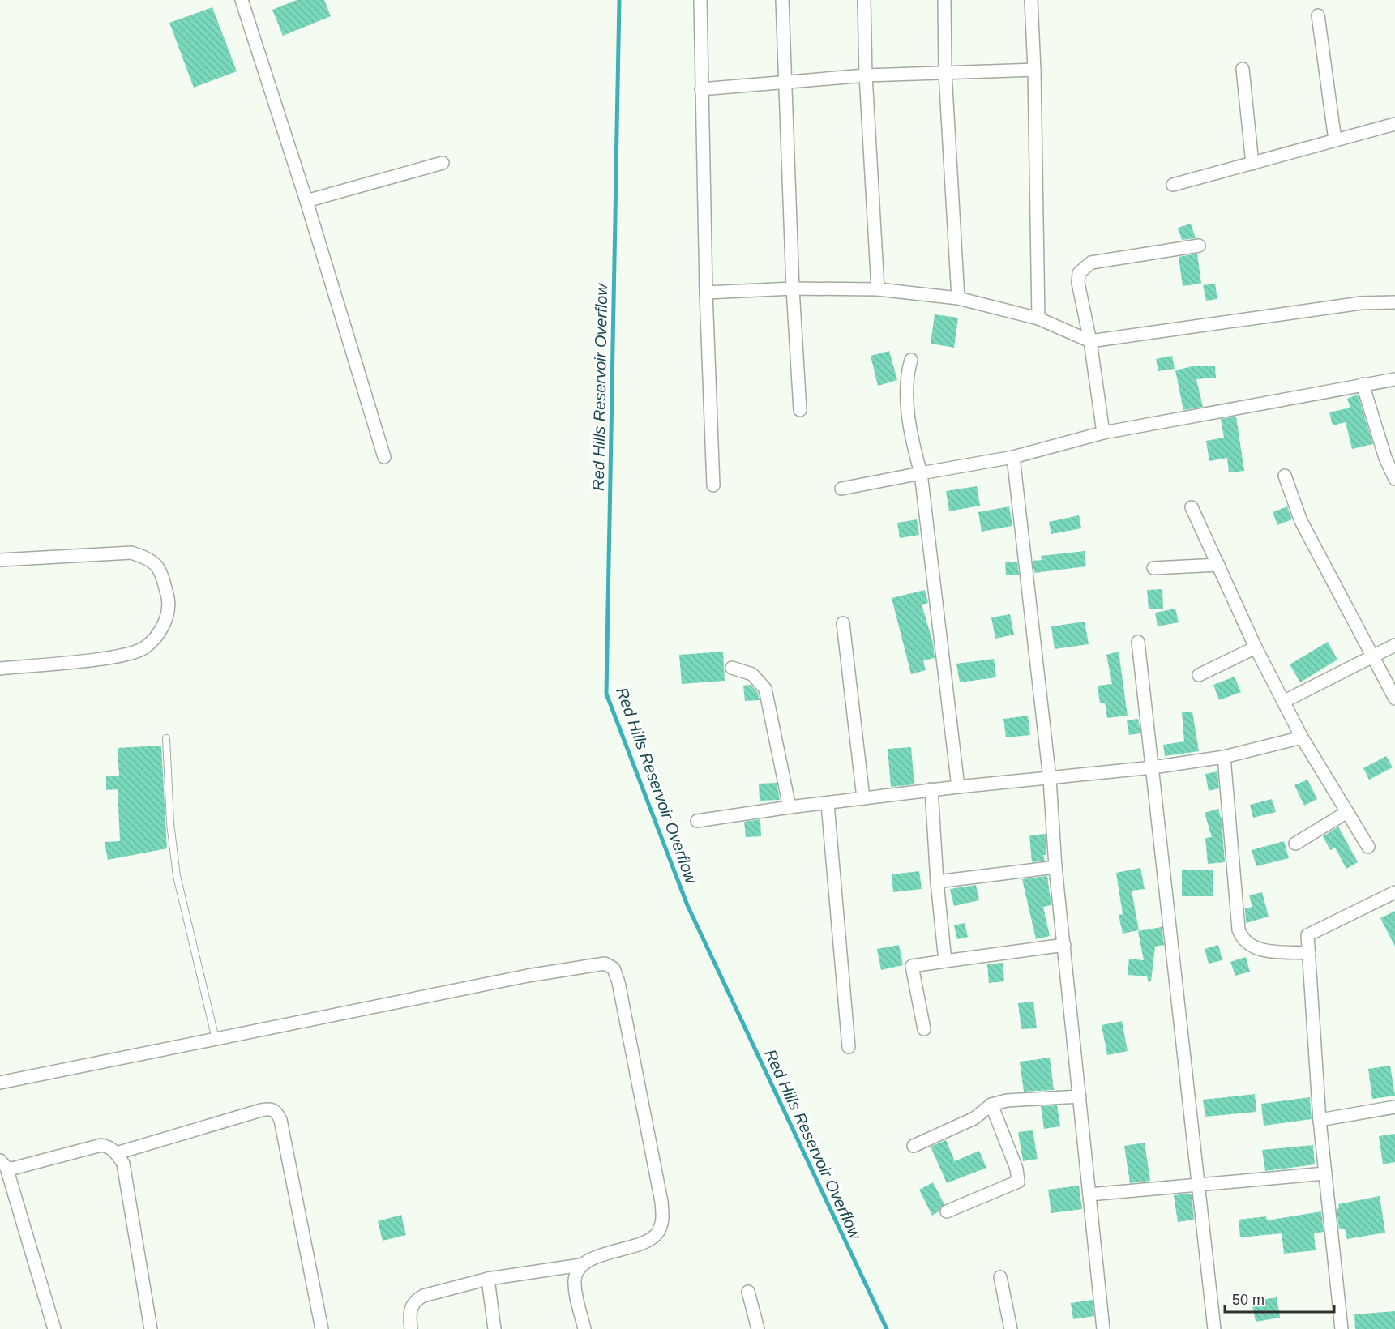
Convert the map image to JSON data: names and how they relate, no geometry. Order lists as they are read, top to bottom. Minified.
{"water":["Red Hills Reservoir Overflow"],"scale_bar":"50 m"}
